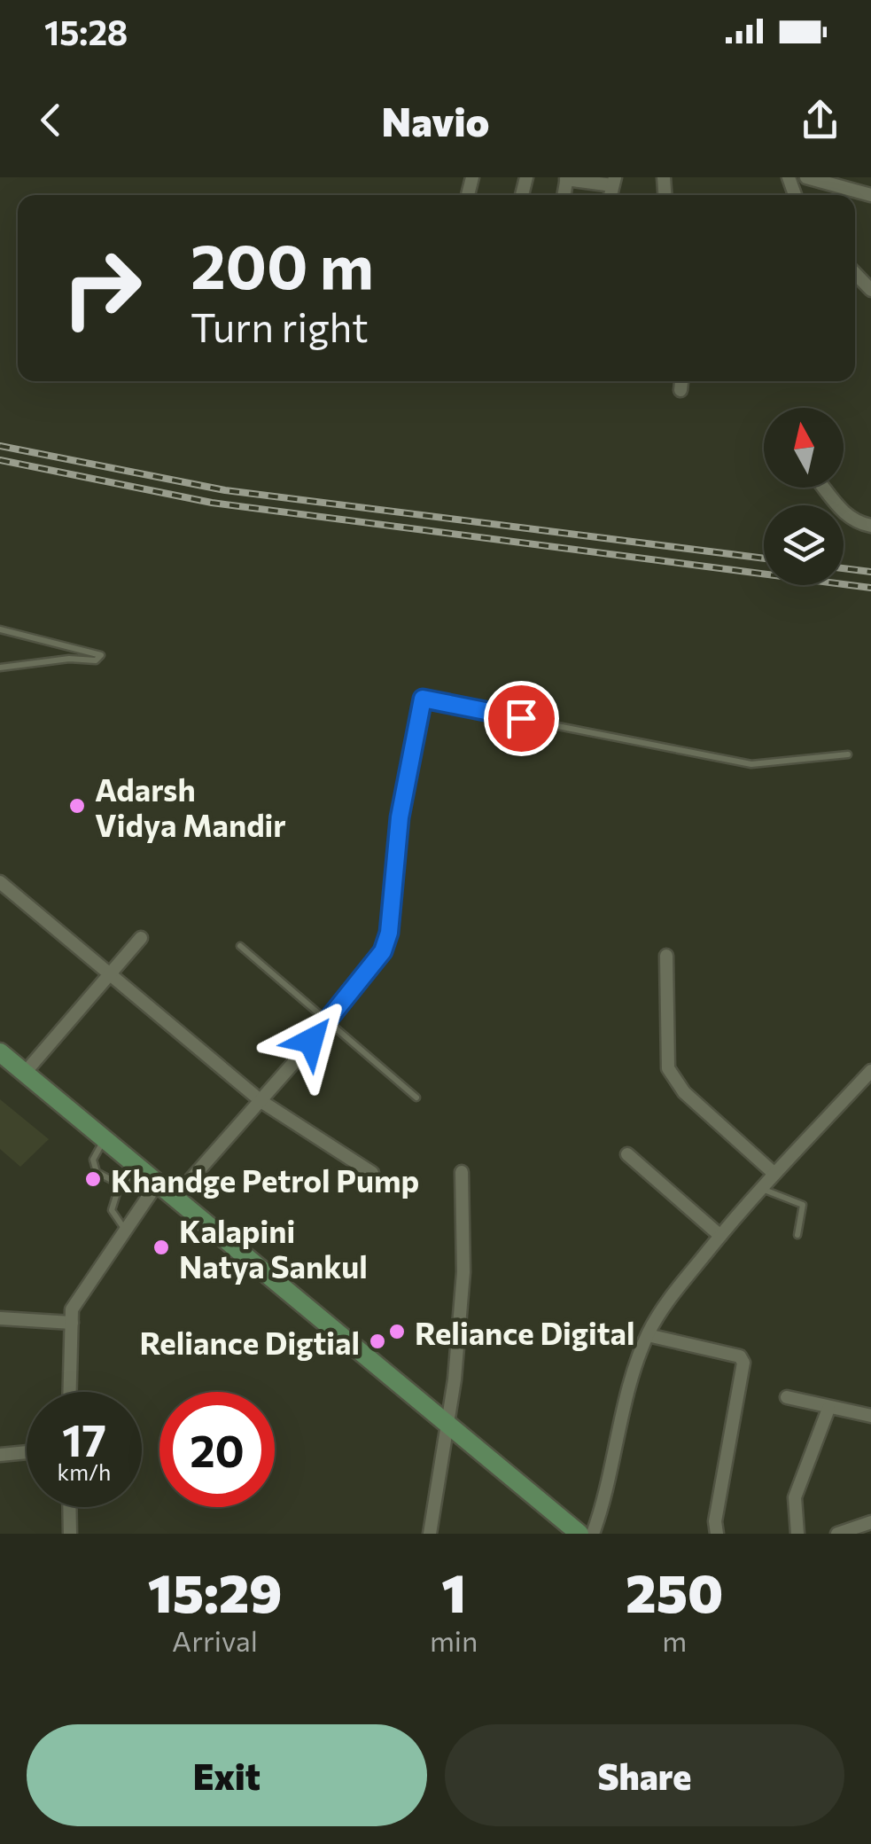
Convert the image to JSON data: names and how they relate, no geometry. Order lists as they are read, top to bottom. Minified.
{"places":["Adarsh Vidya Mandir","Khandge Petrol Pump","Kalapini Natya Sankul","Reliance Digital","Reliance Digtial"],"north":"top","page":{"status":"15:28","header":"Navio","turn":["200 m","Turn right"],"speed":"17 km/h","limit":"20","eta":["15:29","Arrival","1","min","250","m"],"buttons":["Exit","Share"]}}
